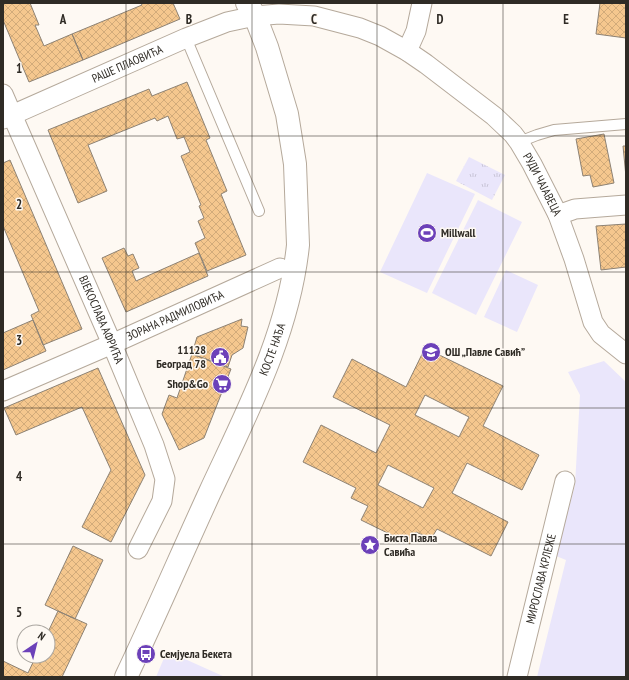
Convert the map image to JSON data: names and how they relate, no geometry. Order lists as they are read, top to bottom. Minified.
{"streets":{"street":["РАШЕ ПЛАОВИЋА","РУДИ ЧАЈАВЕЦА","ЗОРАНА РАДМИЛОВИЋА","ВЈЕКОСЛАВА АФРИЋА","КОСТЕ НАЂА","МИРОСЛАВА КРЛЕЖЕ"]},"crossings":[["РАШЕ ПЛАОВИЋА","РУДИ ЧАЈАВЕЦА"],["РАШЕ ПЛАОВИЋА","ВЈЕКОСЛАВА АФРИЋА"],["РАШЕ ПЛАОВИЋА","КОСТЕ НАЂА"],["РУДИ ЧАЈАВЕЦА","КОСТЕ НАЂА"],["ЗОРАНА РАДМИЛОВИЋА","ВЈЕКОСЛАВА АФРИЋА"]],"places":{"sports":["Millwall"],"school or university":["ОШ „Павле Савић”"],"public building":["11128 Београд 78"],"supermarket":["Shop&Go"],"place":["Биста Павла Савића"],"bus stop":["Семјуела Бекета"]},"north":"top right","grid":{"columns":["A","B","C","D","E"],"rows":["1","2","3","4","5"]}}
